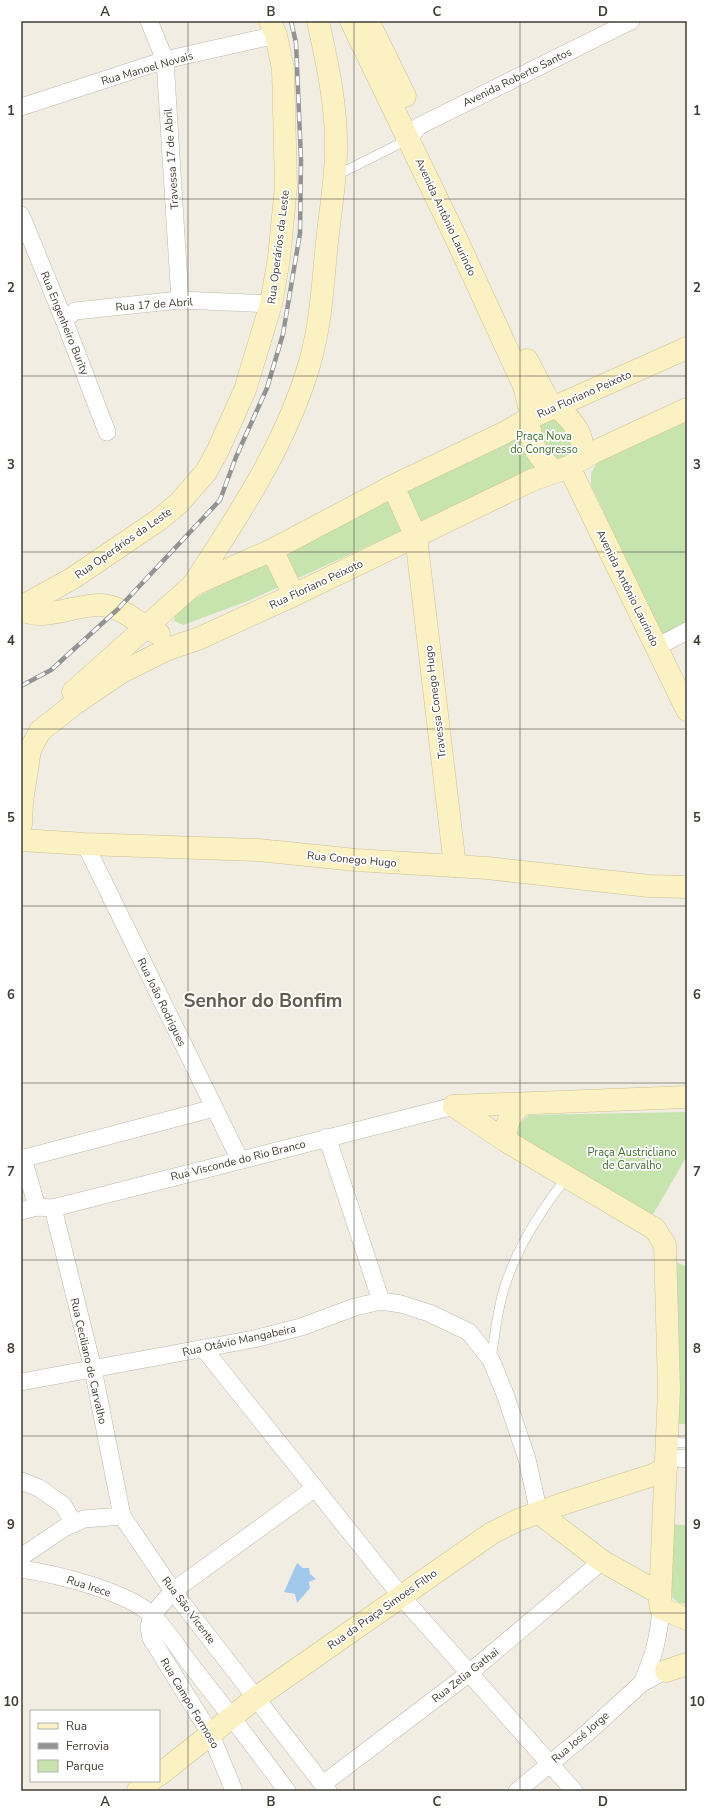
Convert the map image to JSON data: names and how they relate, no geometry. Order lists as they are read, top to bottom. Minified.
{"streets":{"street":["Rua Manoel Novais","Avenida Roberto Santos","Travessa 17 de Abril","Avenida Antônio Laurindo","Rua Operários da Leste","Rua 17 de Abril","Rua Engenheiro Burity","Rua Floriano Peixoto","Travessa Conego Hugo","Rua Conego Hugo","Rua João Rodrigues","Rua Visconde do Rio Branco","Rua Otávio Mangabeira","Rua Ceciliano de Carvalho","Rua Irece","Rua da Praça Simoes Filho","Rua São Vicente","Rua Zelia Gathai","Rua Campo Formoso","Rua José Jorge"]},"crossings":[["Rua Manoel Novais","Travessa 17 de Abril"],["Rua Manoel Novais","Rua Operários da Leste"],["Avenida Roberto Santos","Avenida Antônio Laurindo"],["Travessa 17 de Abril","Rua 17 de Abril"],["Avenida Antônio Laurindo","Rua Floriano Peixoto"],["Rua Operários da Leste","Rua 17 de Abril"],["Rua 17 de Abril","Rua Engenheiro Burity"],["Rua Floriano Peixoto","Travessa Conego Hugo"],["Travessa Conego Hugo","Rua Conego Hugo"],["Rua Conego Hugo","Rua João Rodrigues"],["Rua João Rodrigues","Rua Visconde do Rio Branco"],["Rua Visconde do Rio Branco","Rua Ceciliano de Carvalho"],["Rua Otávio Mangabeira","Rua Ceciliano de Carvalho"],["Rua Otávio Mangabeira","Rua da Praça Simoes Filho"],["Rua Ceciliano de Carvalho","Rua São Vicente"],["Rua Irece","Rua Campo Formoso"],["Rua da Praça Simoes Filho","Rua São Vicente"],["Rua da Praça Simoes Filho","Rua Campo Formoso"],["Rua São Vicente","Rua Zelia Gathai"]],"districts":["Senhor do Bonfim"],"parks":["Praça Nova do Congresso","Praça Austricliano de Carvalho"],"legend":["Rua","Ferrovia","Parque"],"grid":{"columns":["A","B","C","D"],"rows":["1","2","3","4","5","6","7","8","9","10"]}}
